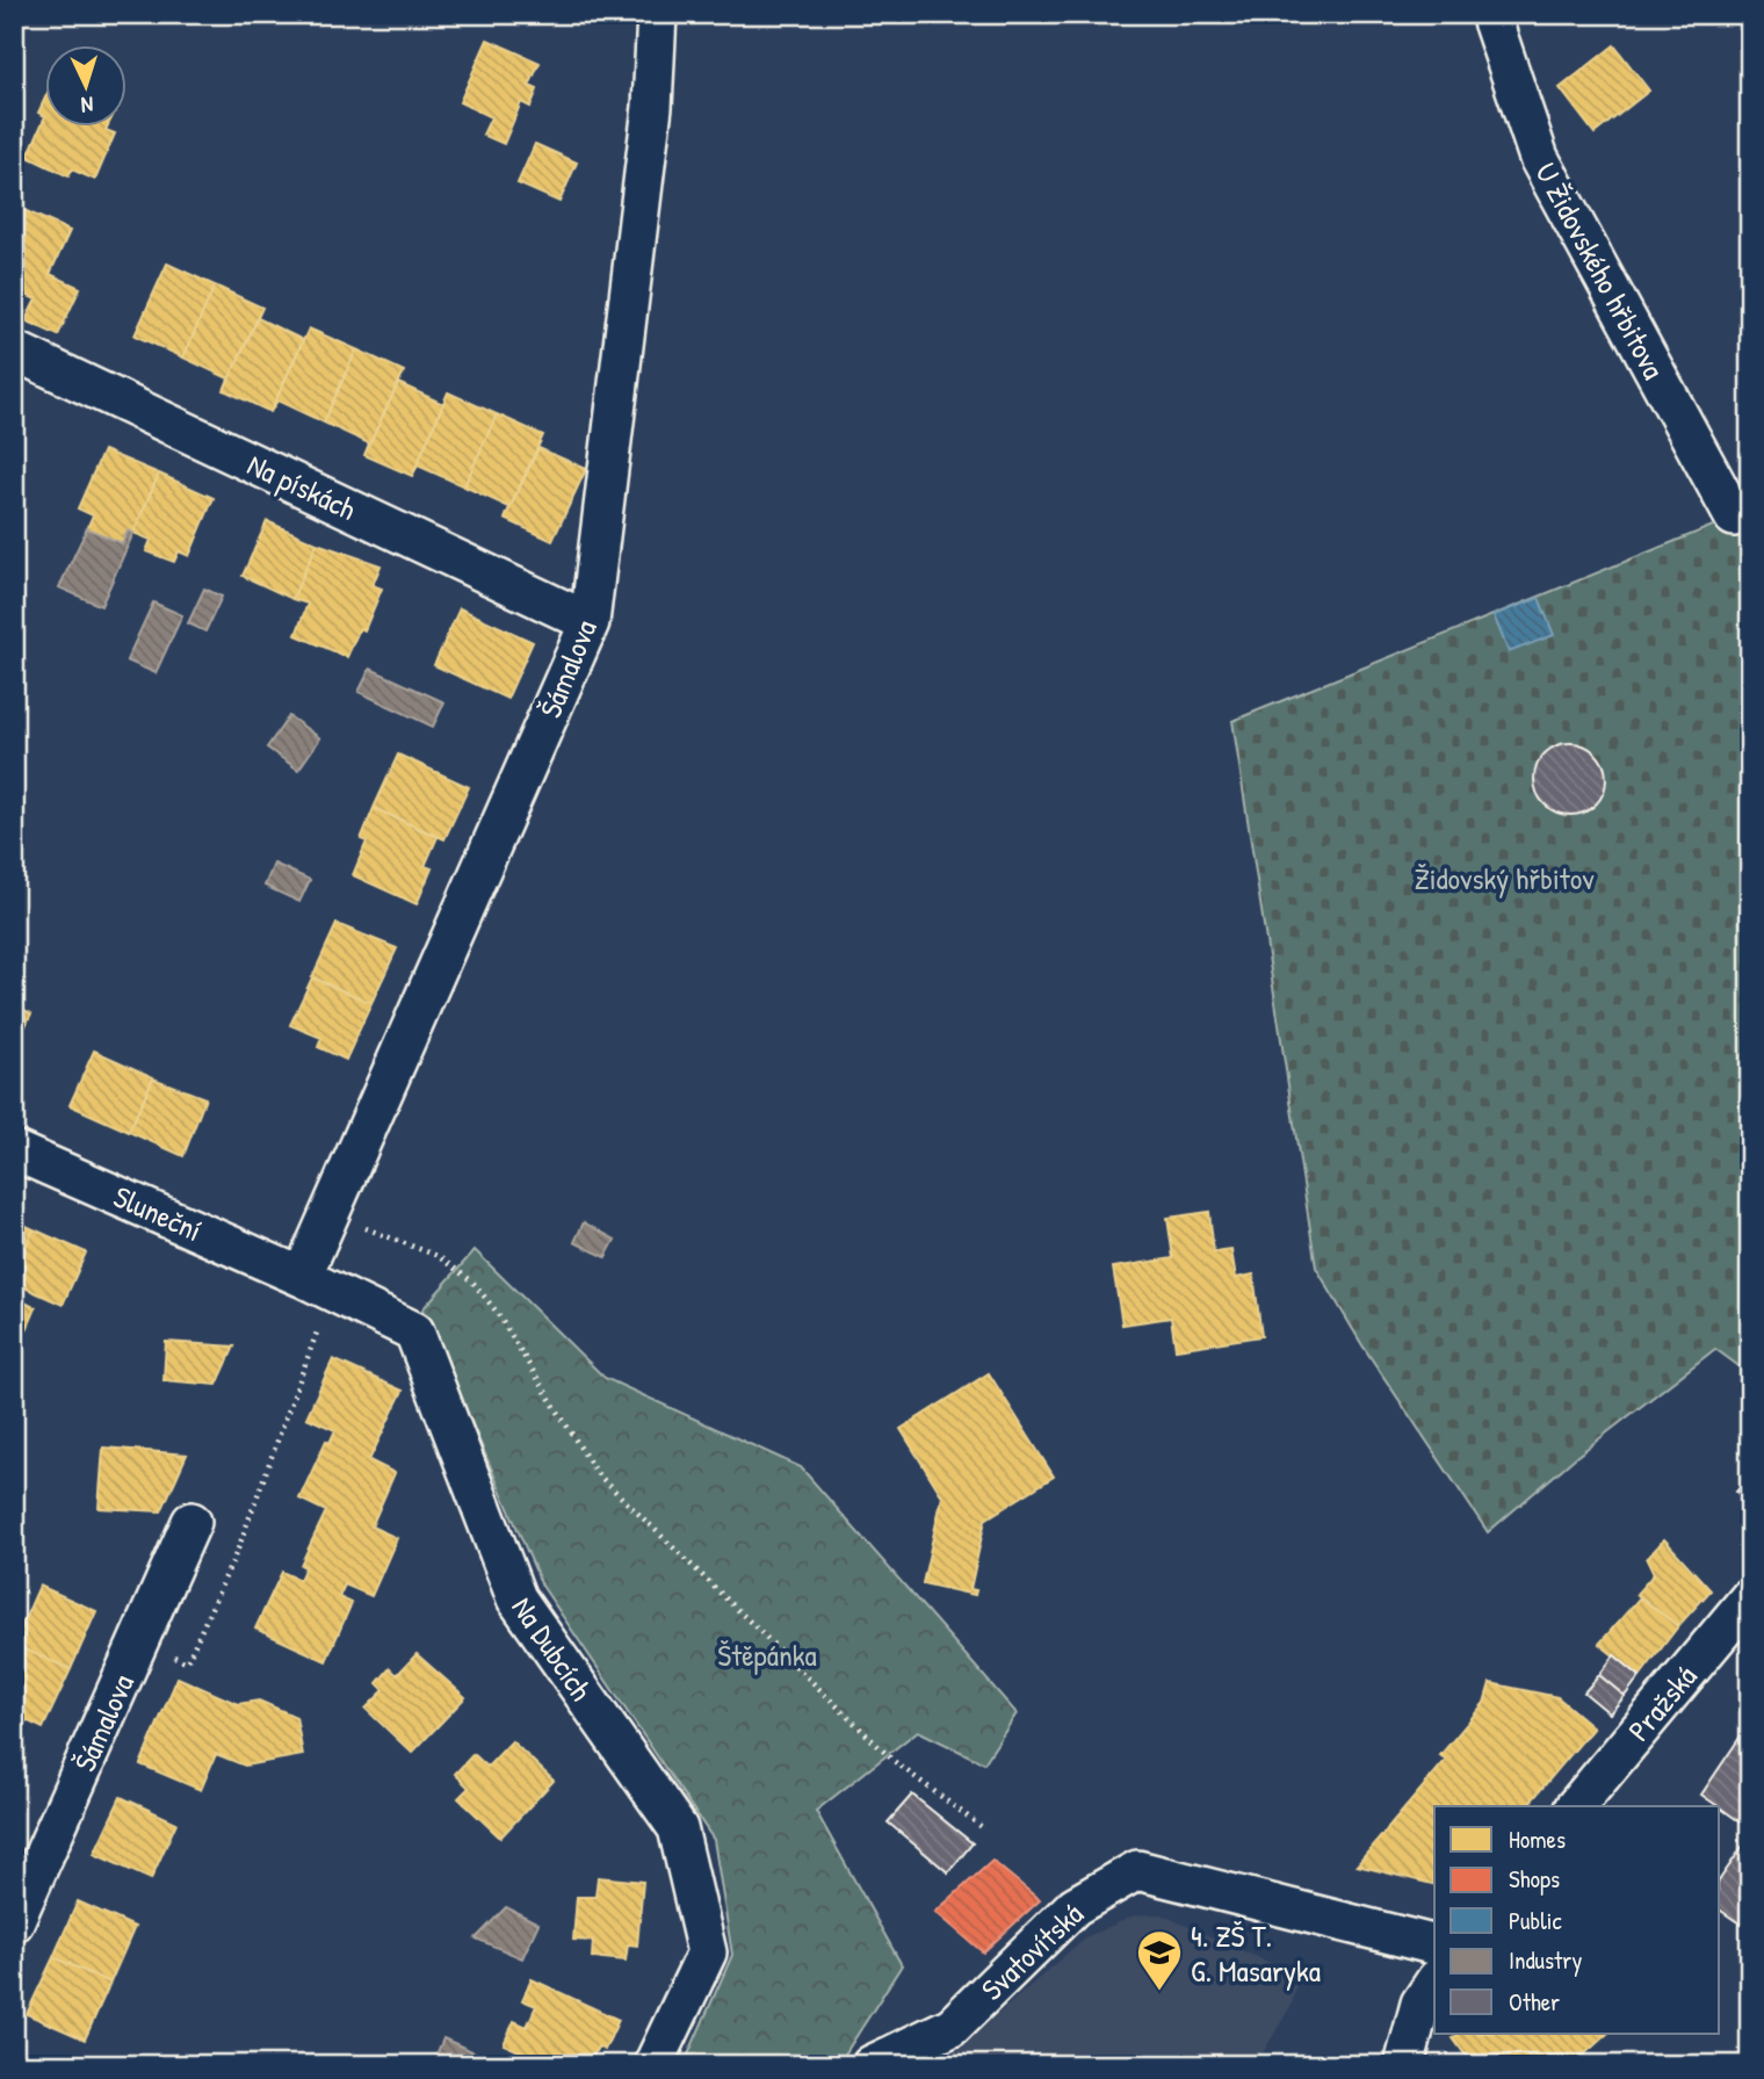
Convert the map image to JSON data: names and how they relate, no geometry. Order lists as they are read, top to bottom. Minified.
{"streets":{"street":["U Židovského hřbitova","Na pískách","Šámalova","Sluneční","Na Dubcích","Pražská","Svatovítská"]},"crossings":[["Na pískách","Šámalova"],["Šámalova","Sluneční"],["Šámalova","Na Dubcích"],["Sluneční","Na Dubcích"]],"parks":["Židovský hřbitov","Štěpánka"],"places":{"school or university":["4. ZŠ T. G. Masaryka"]},"legend":["Homes","Shops","Public","Industry","Other"],"north":"bottom"}
